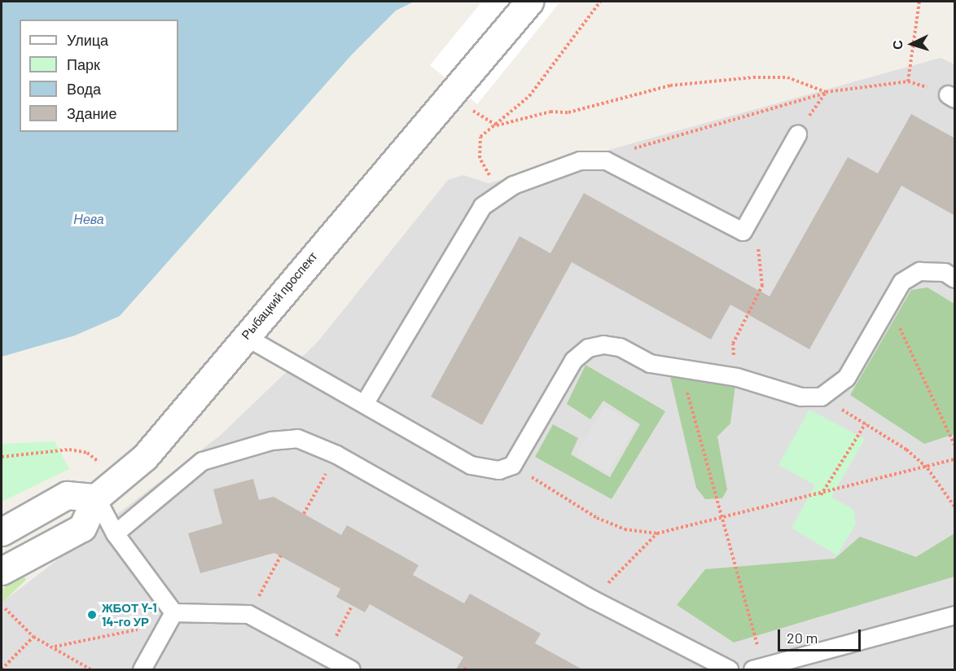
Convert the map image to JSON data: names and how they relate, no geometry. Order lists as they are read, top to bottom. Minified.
{"streets":{"street":["Рыбацкий проспект"]},"water":["Нева"],"places":["ЖБОТ Y-1 14-го УР"],"legend":["Улица","Парк","Вода","Здание"],"scale_bar":"20 m","north":"left"}
